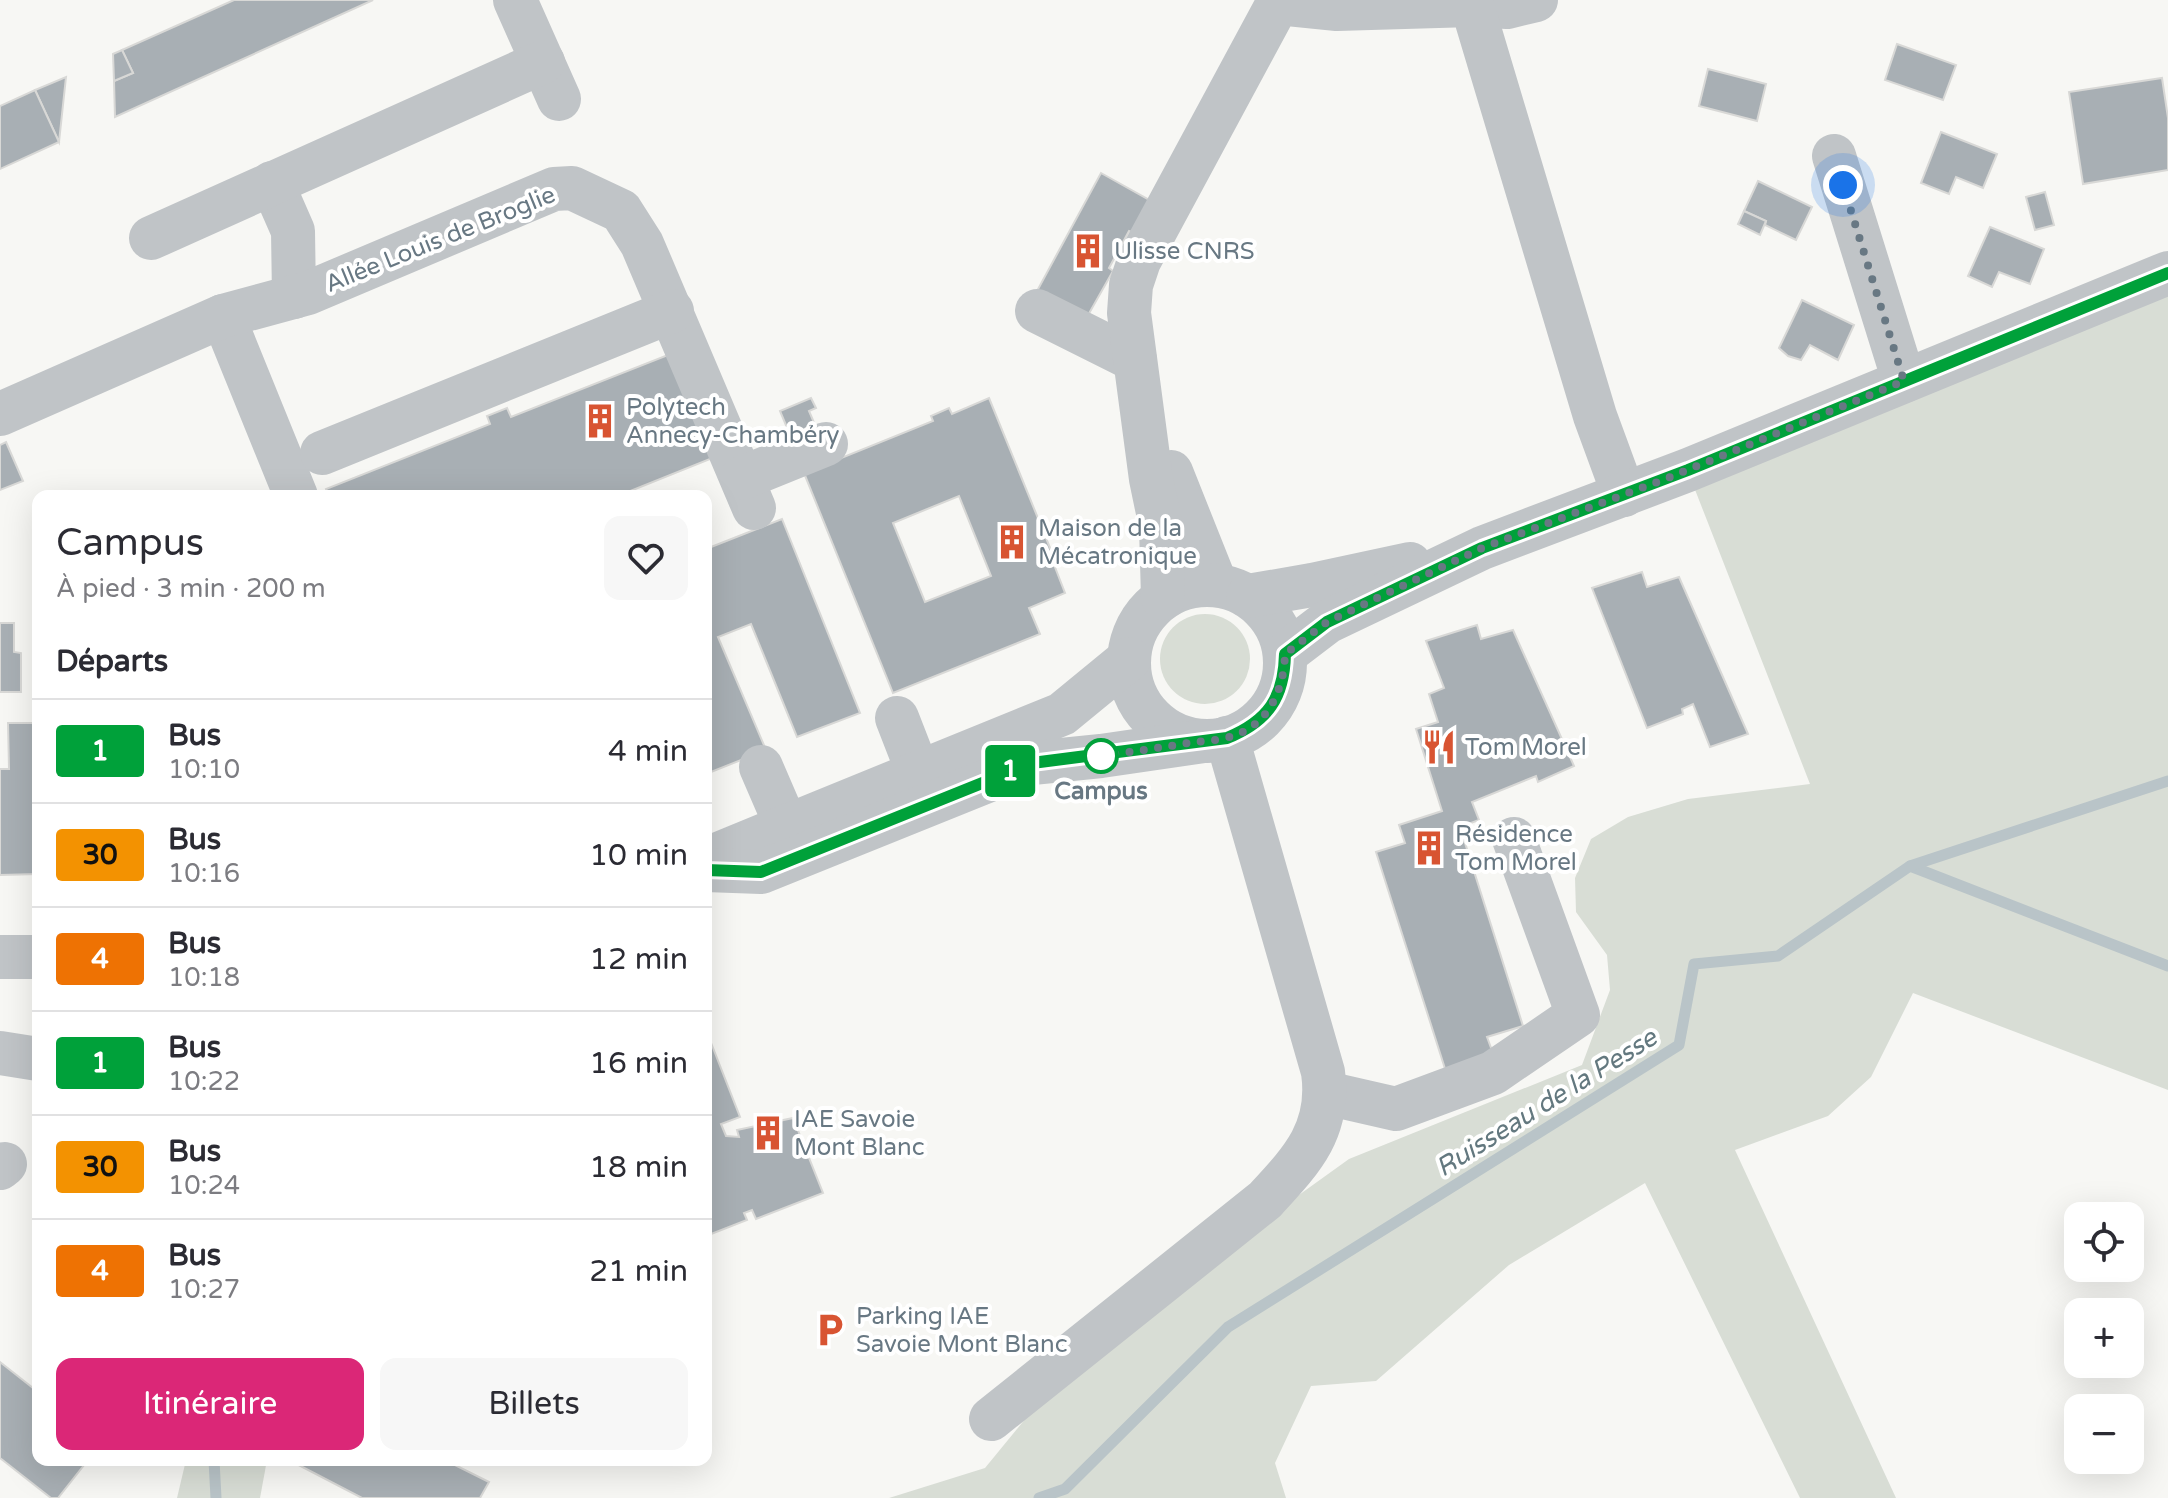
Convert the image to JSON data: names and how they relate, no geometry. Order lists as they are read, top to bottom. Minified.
{"streets":{"street":["Allée Louis de Broglie"]},"water":["Ruisseau de la Pesse"],"places":{"building":["Ulisse CNRS","Polytech Annecy-Chambéry","Maison de la Mécatronique","Résidence Tom Morel","IAE Savoie Mont Blanc"],"restaurant":["Tom Morel"],"other":["Campus"],"parking":["Parking IAE Savoie Mont Blanc"]},"lines":["bus line 1"],"page":{"on_map":"1","heading":[["Campus","À pied · 3 min · 200 m"],"Départs"],"list":[{"mark":"1","name":"Bus","note":"10:10","value":"4 min"},{"mark":"30","name":"Bus","note":"10:16","value":"10 min"},{"mark":"4","name":"Bus","note":"10:18","value":"12 min"},{"mark":"1","name":"Bus","note":"10:22","value":"16 min"},{"mark":"30","name":"Bus","note":"10:24","value":"18 min"},{"mark":"4","name":"Bus","note":"10:27","value":"21 min"}],"map_buttons":["+","−"],"buttons":["Itinéraire","Billets"]}}
